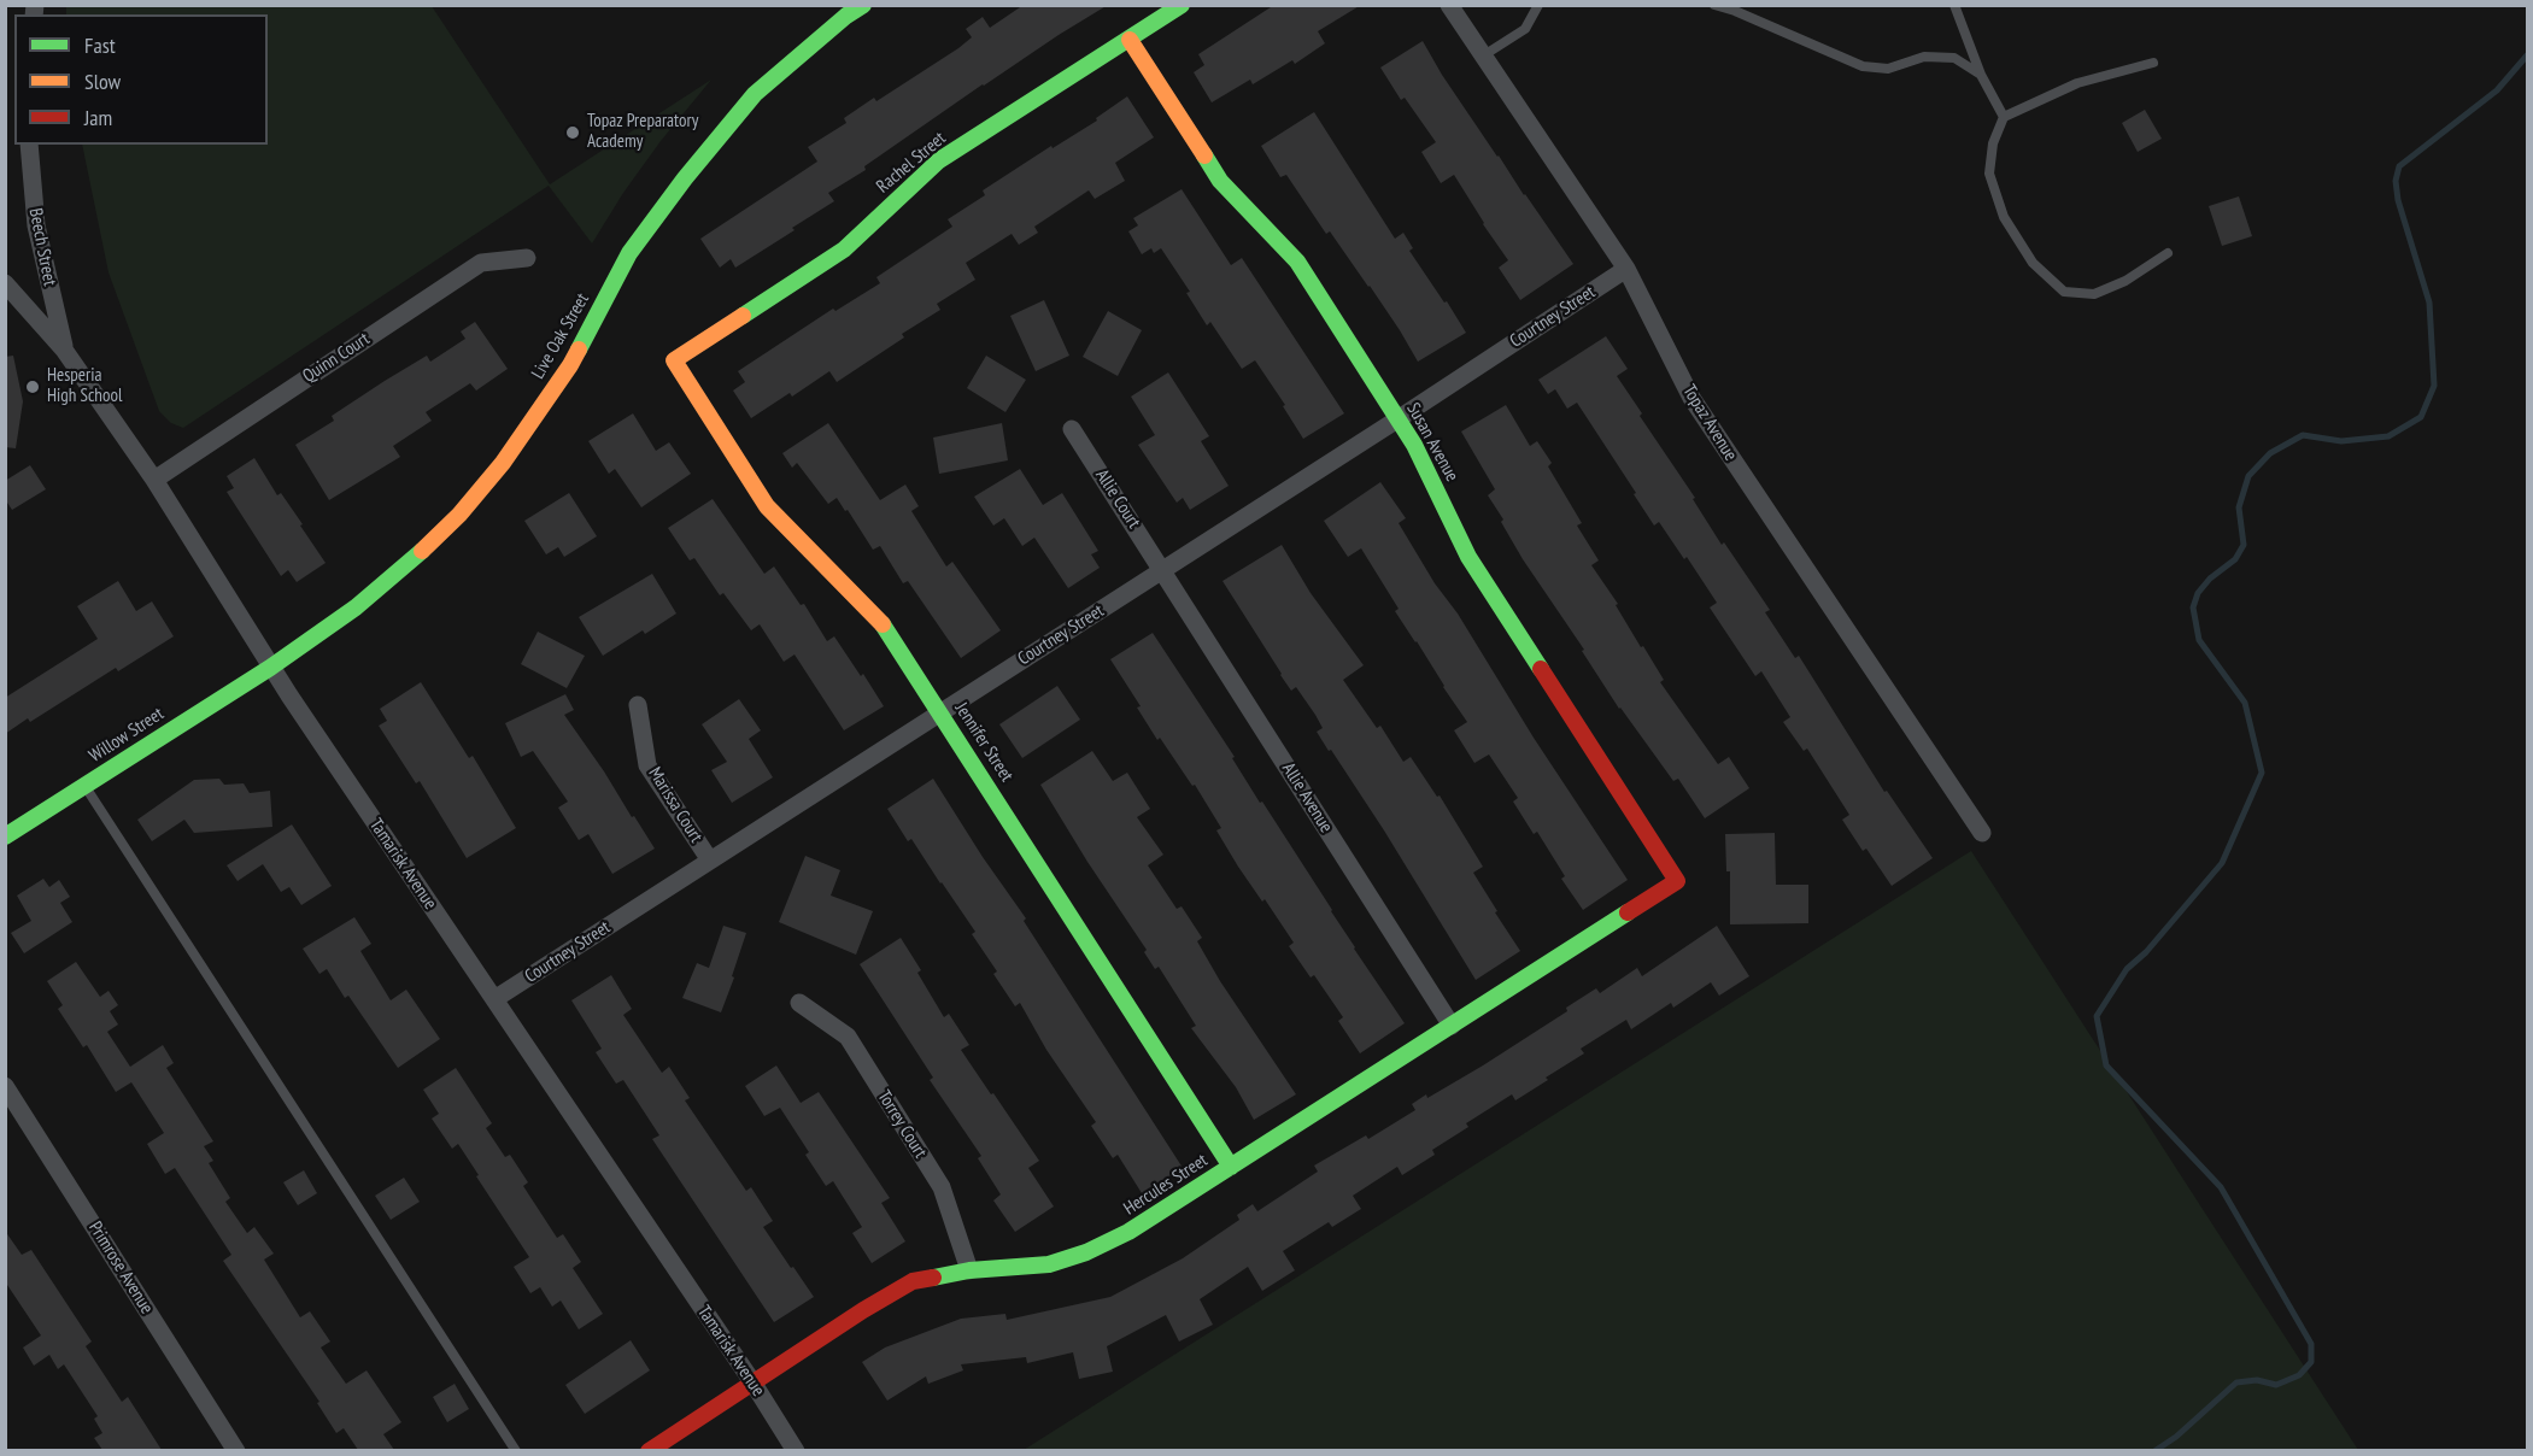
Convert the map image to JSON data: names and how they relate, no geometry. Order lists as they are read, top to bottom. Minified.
{"streets":{"street":["Rachel Street","Beech Street","Courtney Street","Live Oak Street","Quinn Court","Topaz Avenue","Susan Avenue","Allie Court","Willow Street","Jennifer Street","Allie Avenue","Marissa Court","Tamarisk Avenue","Torrey Court","Hercules Street","Primrose Avenue"]},"crossings":[["Rachel Street","Susan Avenue"],["Rachel Street","Jennifer Street"],["Beech Street","Tamarisk Avenue"],["Courtney Street","Topaz Avenue"],["Courtney Street","Susan Avenue"],["Courtney Street","Allie Court"],["Courtney Street","Jennifer Street"],["Courtney Street","Allie Avenue"],["Courtney Street","Marissa Court"],["Courtney Street","Tamarisk Avenue"],["Live Oak Street","Willow Street"],["Live Oak Street","Tamarisk Avenue"],["Quinn Court","Tamarisk Avenue"],["Susan Avenue","Hercules Street"],["Allie Court","Allie Avenue"],["Willow Street","Tamarisk Avenue"],["Jennifer Street","Hercules Street"],["Allie Avenue","Hercules Street"],["Tamarisk Avenue","Hercules Street"],["Torrey Court","Hercules Street"]],"places":["Topaz Preparatory Academy","Hesperia High School"],"legend":["Fast","Slow","Jam"]}
